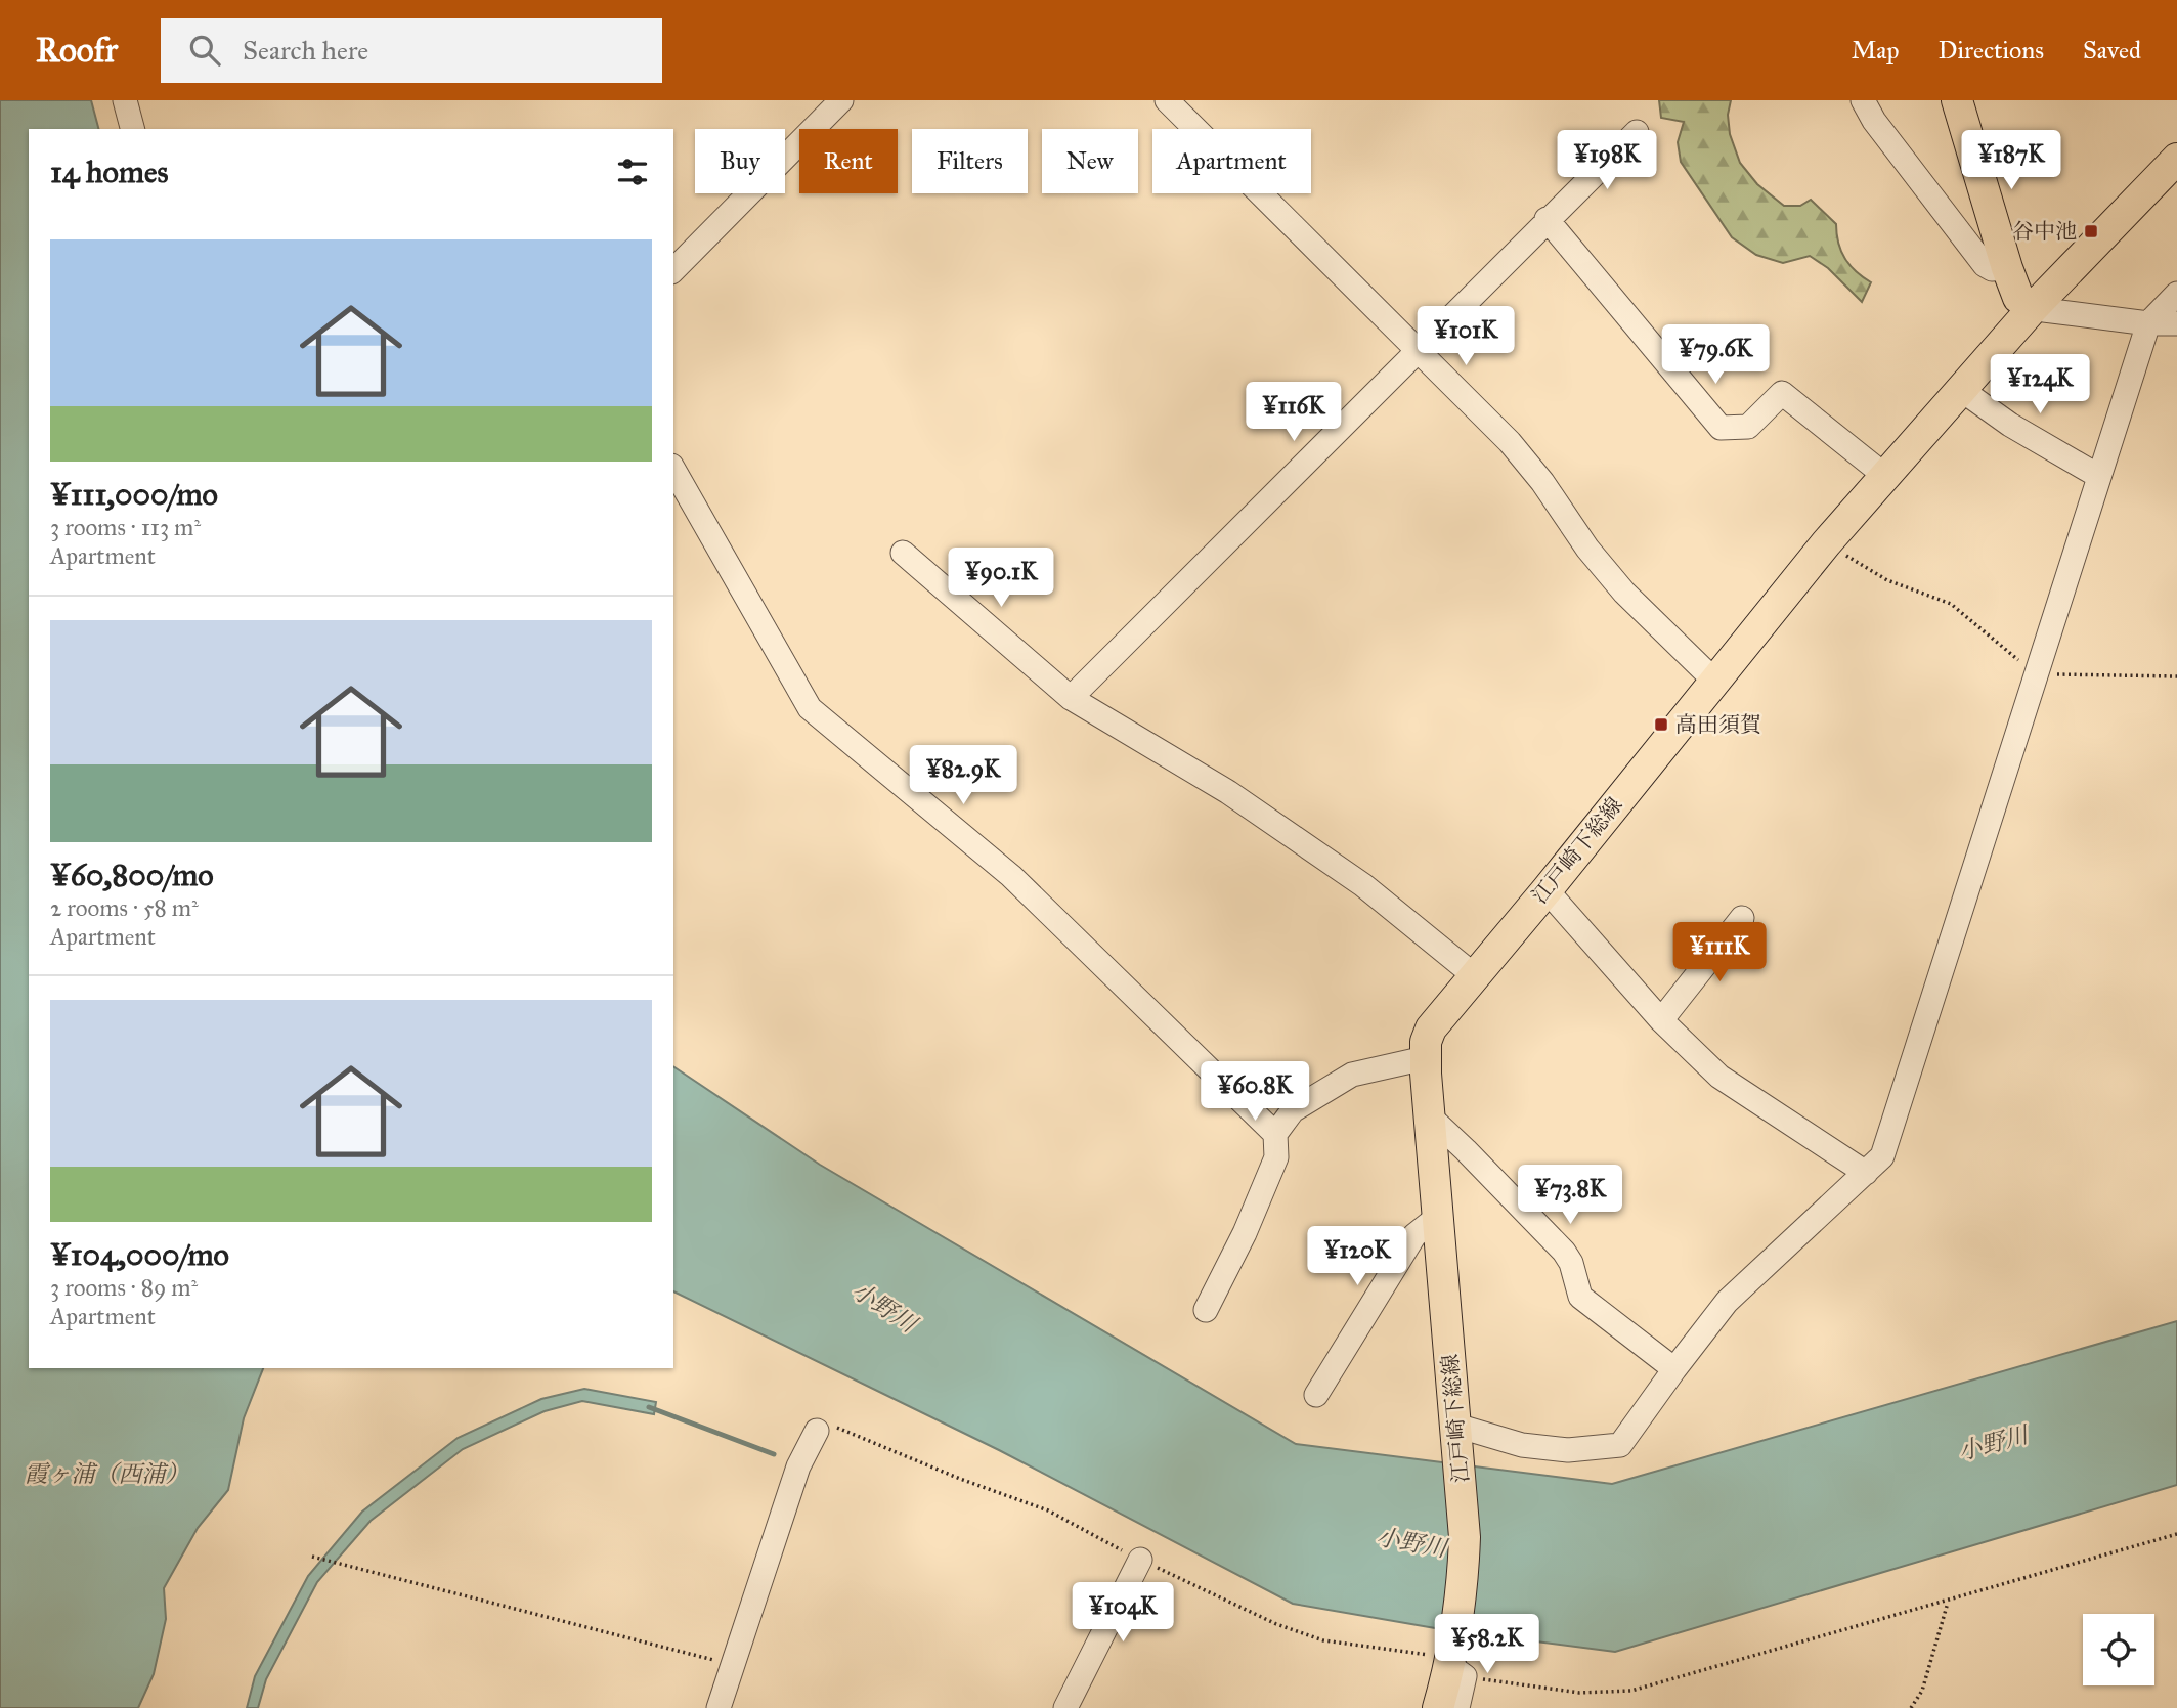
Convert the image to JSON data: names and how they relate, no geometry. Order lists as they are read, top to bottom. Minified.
{"streets":{"main road":["江戸崎下総線"]},"water":["小野川","霞ヶ浦（西浦）"],"places":{"transit":["谷中池","高田須賀"]},"page":{"header":"Roofr","search":"Search here","nav":["Map","Directions","Saved"],"chip":["Buy","Rent","Filters","New","Apartment"],"heading":"14 homes","price":["¥198K","¥187K","¥101K","¥79.6K","¥124K","¥116K","¥90.1K","¥82.9K","¥111K","¥60.8K","¥73.8K","¥120K","¥104K","¥58.2K"],"list":[{"name":"¥111,000/mo","note":"3 rooms · 113 m² · Apartment"},{"name":"¥60,800/mo","note":"2 rooms · 58 m² · Apartment"},{"name":"¥104,000/mo","note":"3 rooms · 89 m² · Apartment"}]}}
